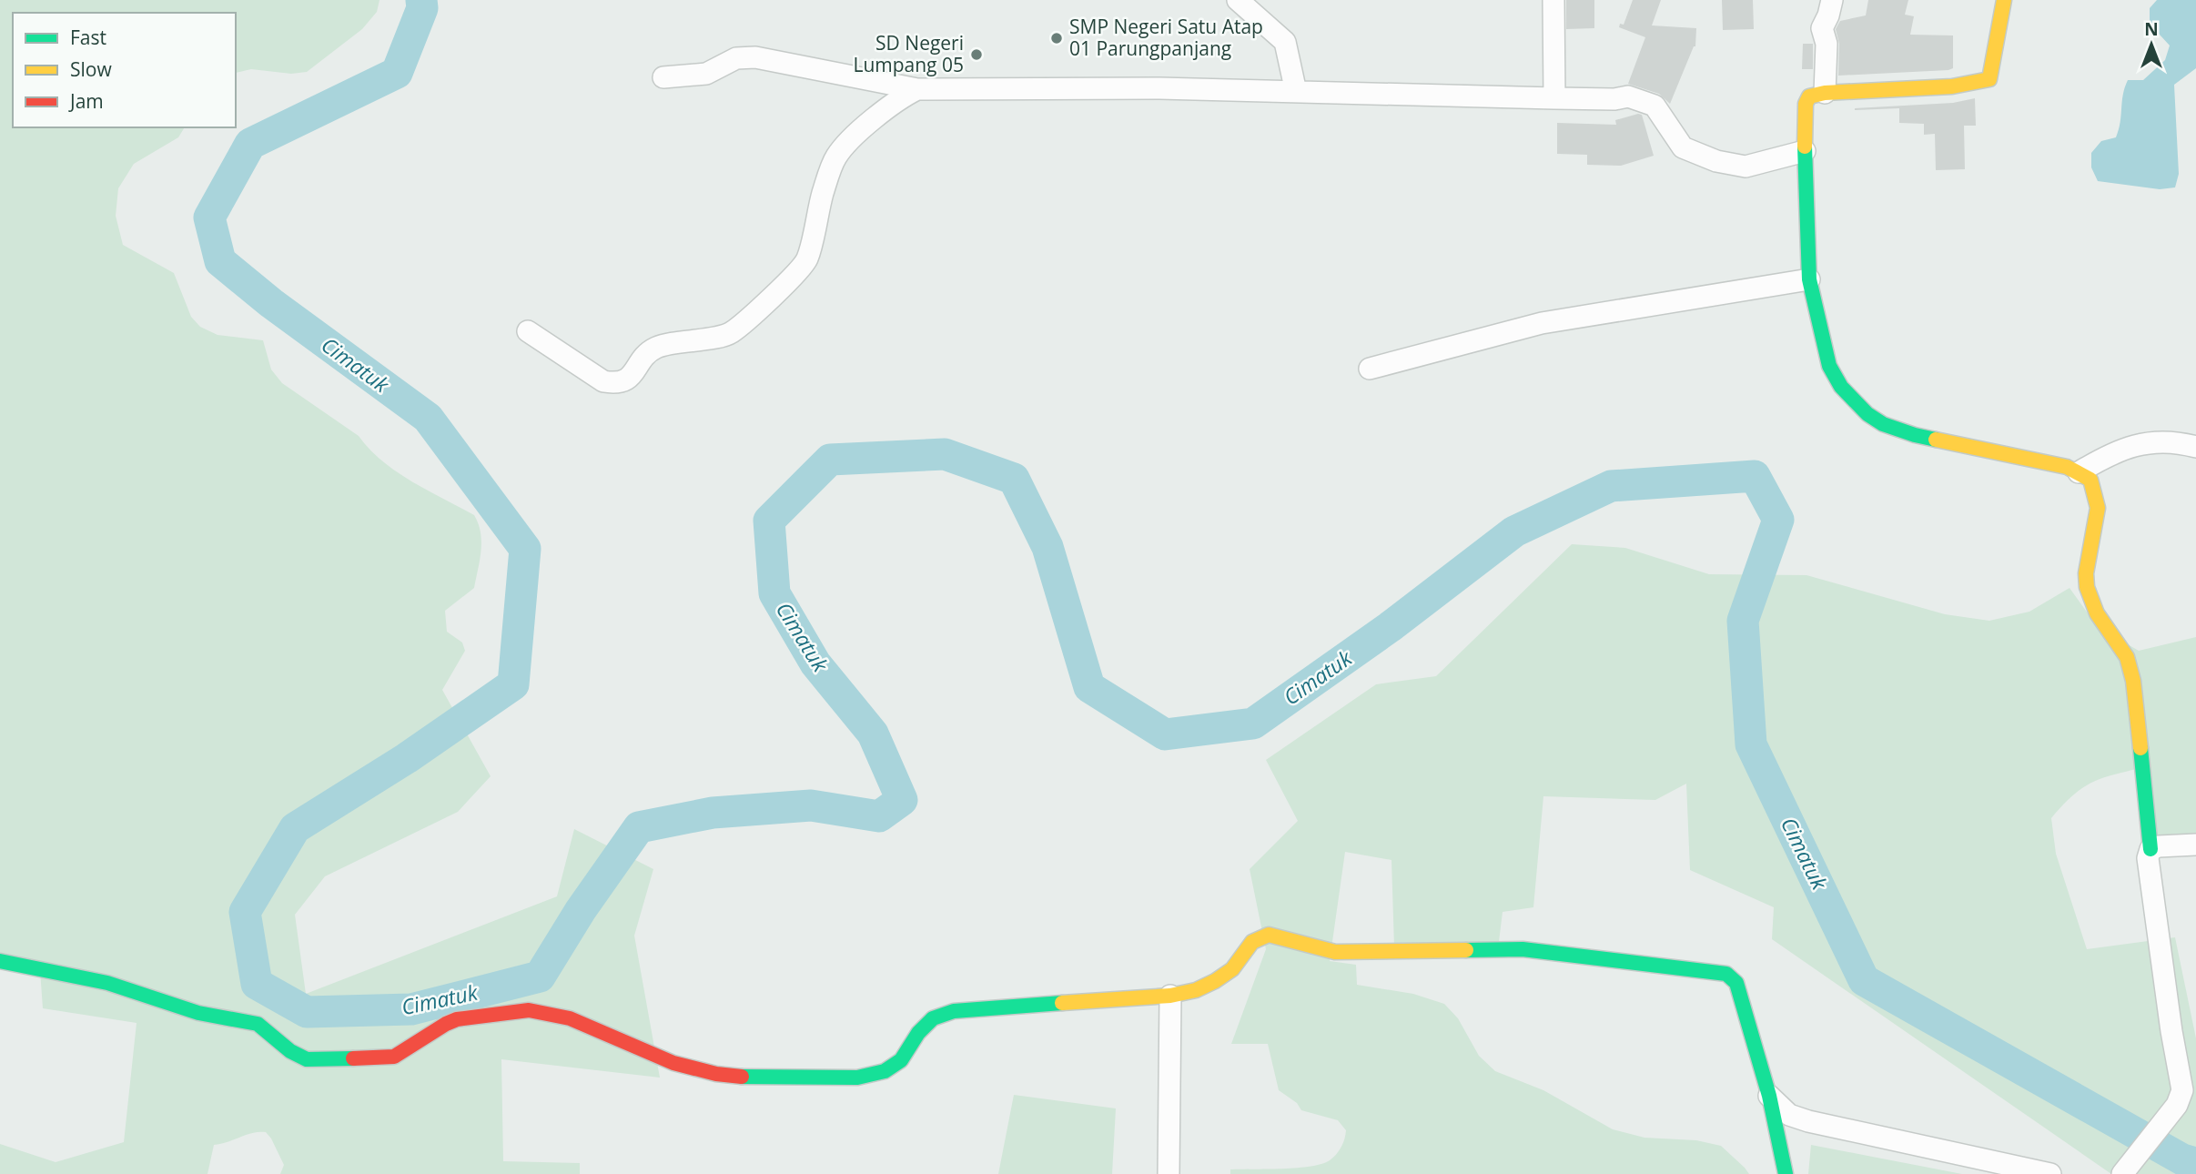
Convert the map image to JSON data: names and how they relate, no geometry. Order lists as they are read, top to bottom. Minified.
{"water":["Cimatuk"],"places":["SMP Negeri Satu Atap 01 Parungpanjang","SD Negeri Lumpang 05"],"legend":["Fast","Slow","Jam"],"north":"top"}
